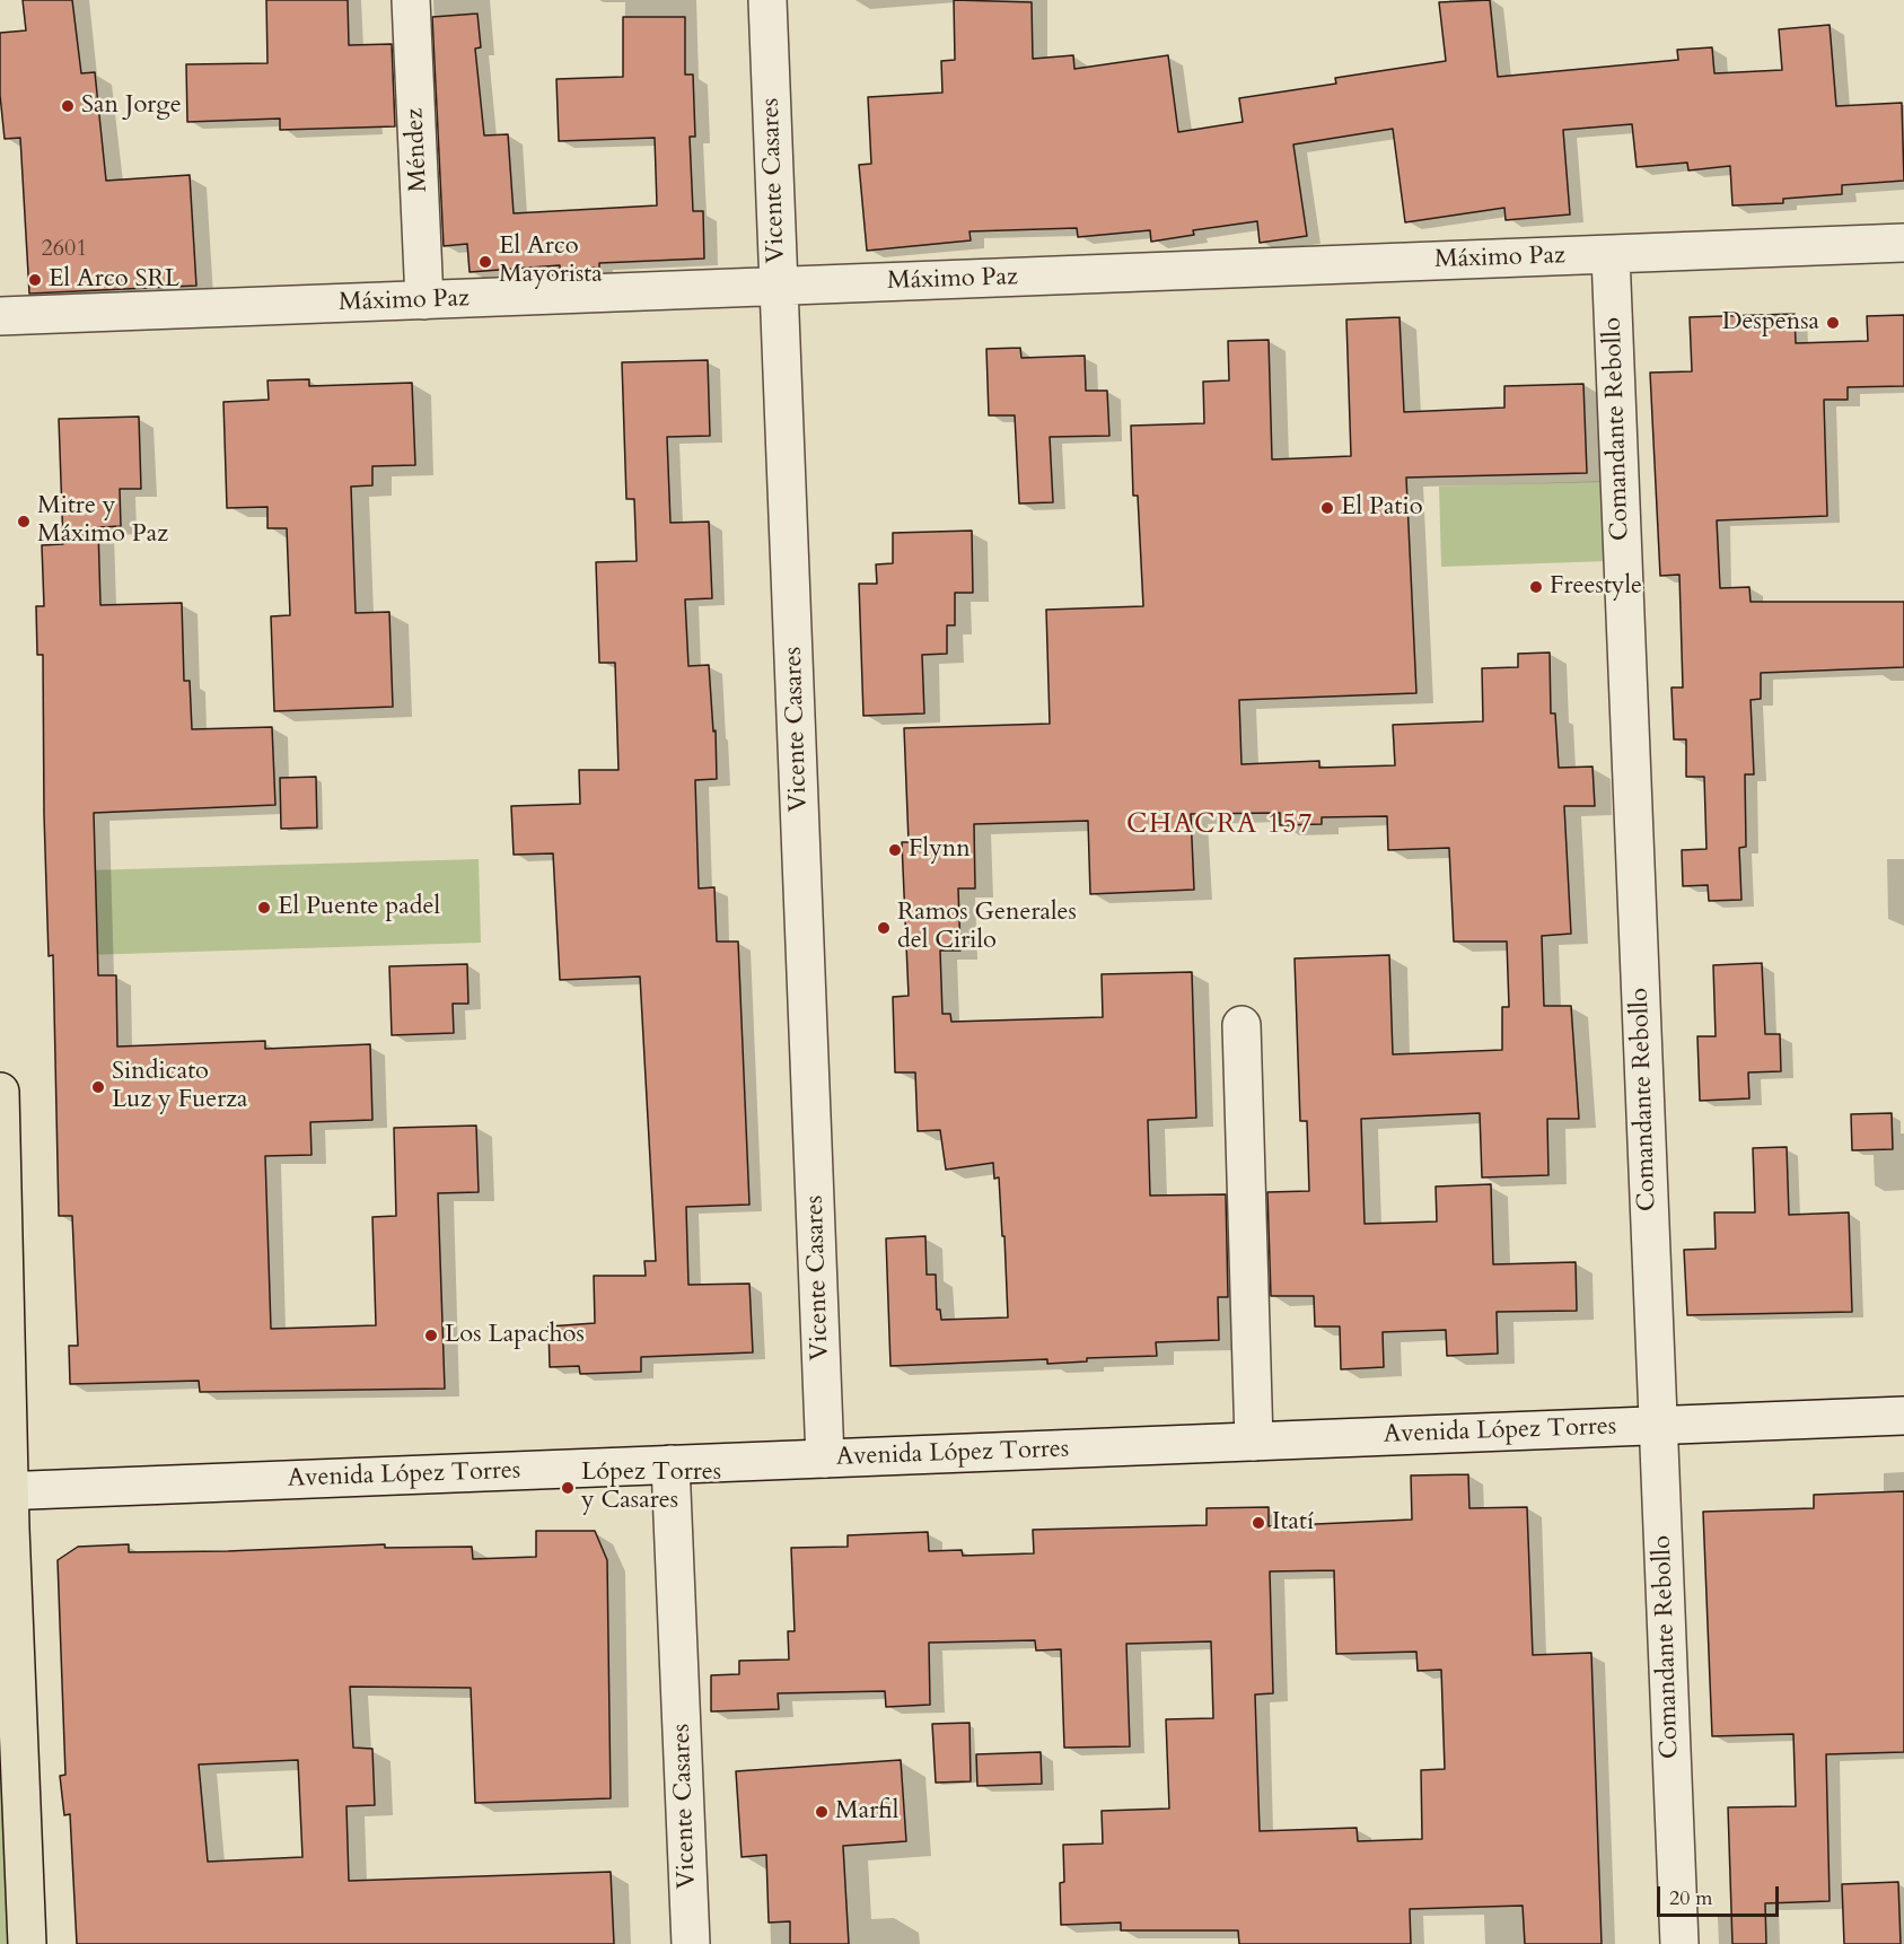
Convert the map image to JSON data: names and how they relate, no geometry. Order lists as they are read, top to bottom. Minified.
{"streets":{"street":["Méndez","Vicente Casares","Máximo Paz","Comandante Rebollo","Avenida López Torres"]},"crossings":[["Méndez","Máximo Paz"],["Vicente Casares","Máximo Paz"],["Vicente Casares","Avenida López Torres"],["Máximo Paz","Comandante Rebollo"],["Comandante Rebollo","Avenida López Torres"]],"districts":["CHACRA 157"],"places":["San Jorge","El Arco Mayorista","El Arco SRL","Despensa","El Patio","Mitre y Máximo Paz","Freestyle","Flynn","El Puente padel","Ramos Generales del Cirilo","Sindicato Luz y Fuerza","Los Lapachos","López Torres y Casares","Itatí","Marfil"],"house_numbers":["2601"],"scale_bar":"20 m"}
